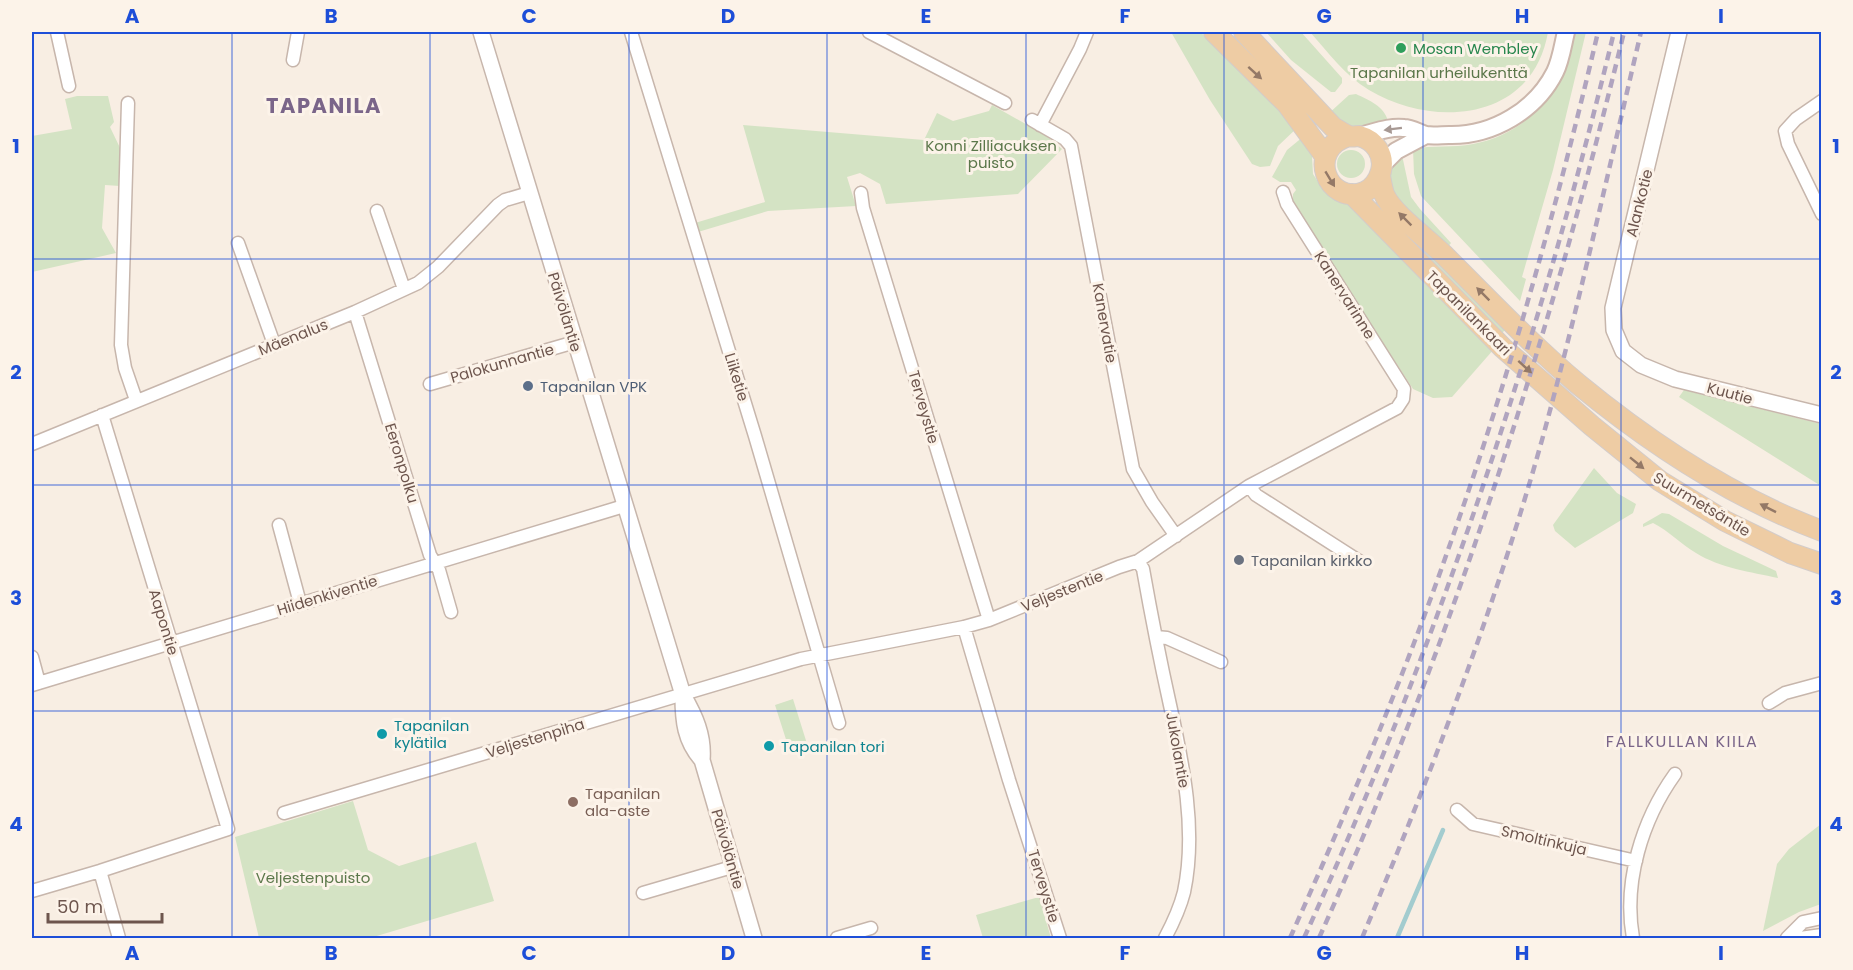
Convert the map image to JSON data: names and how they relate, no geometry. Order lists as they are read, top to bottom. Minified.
{"streets":{"main road":["Tapanilankaari","Suurmetsäntie"],"street":["Alankotie","Kanervarinne","Päivöläntie","Kanervatie","Mäenalus","Palokunnantie","Liiketie","Kuutie","Terveystie","Eeronpolku","Veljestentie","Hiidenkiventie","Aapontie","Veljestenpiha","Jukolantie","Smoltinkuja"]},"crossings":[["Alankotie","Kuutie"],["Kanervarinne","Veljestentie"],["Päivöläntie","Mäenalus"],["Päivöläntie","Palokunnantie"],["Päivöläntie","Veljestentie"],["Päivöläntie","Hiidenkiventie"],["Päivöläntie","Veljestenpiha"],["Tapanilankaari","Suurmetsäntie"],["Kanervatie","Veljestentie"],["Mäenalus","Eeronpolku"],["Mäenalus","Aapontie"],["Liiketie","Veljestentie"],["Terveystie","Veljestentie"],["Eeronpolku","Hiidenkiventie"],["Veljestentie","Veljestenpiha"],["Veljestentie","Jukolantie"],["Hiidenkiventie","Aapontie"]],"districts":["TAPANILA","FALLKULLAN KIILA"],"parks":["Tapanilan urheilukenttä","Konni Zilliacuksen puisto","Veljestenpuisto"],"places":["Mosan Wembley","Tapanilan VPK","Tapanilan kirkko","Tapanilan kylätila","Tapanilan tori","Tapanilan ala-aste"],"scale_bar":"50 m","grid":{"columns":["A","B","C","D","E","F","G","H","I"],"rows":["1","2","3","4"]}}
